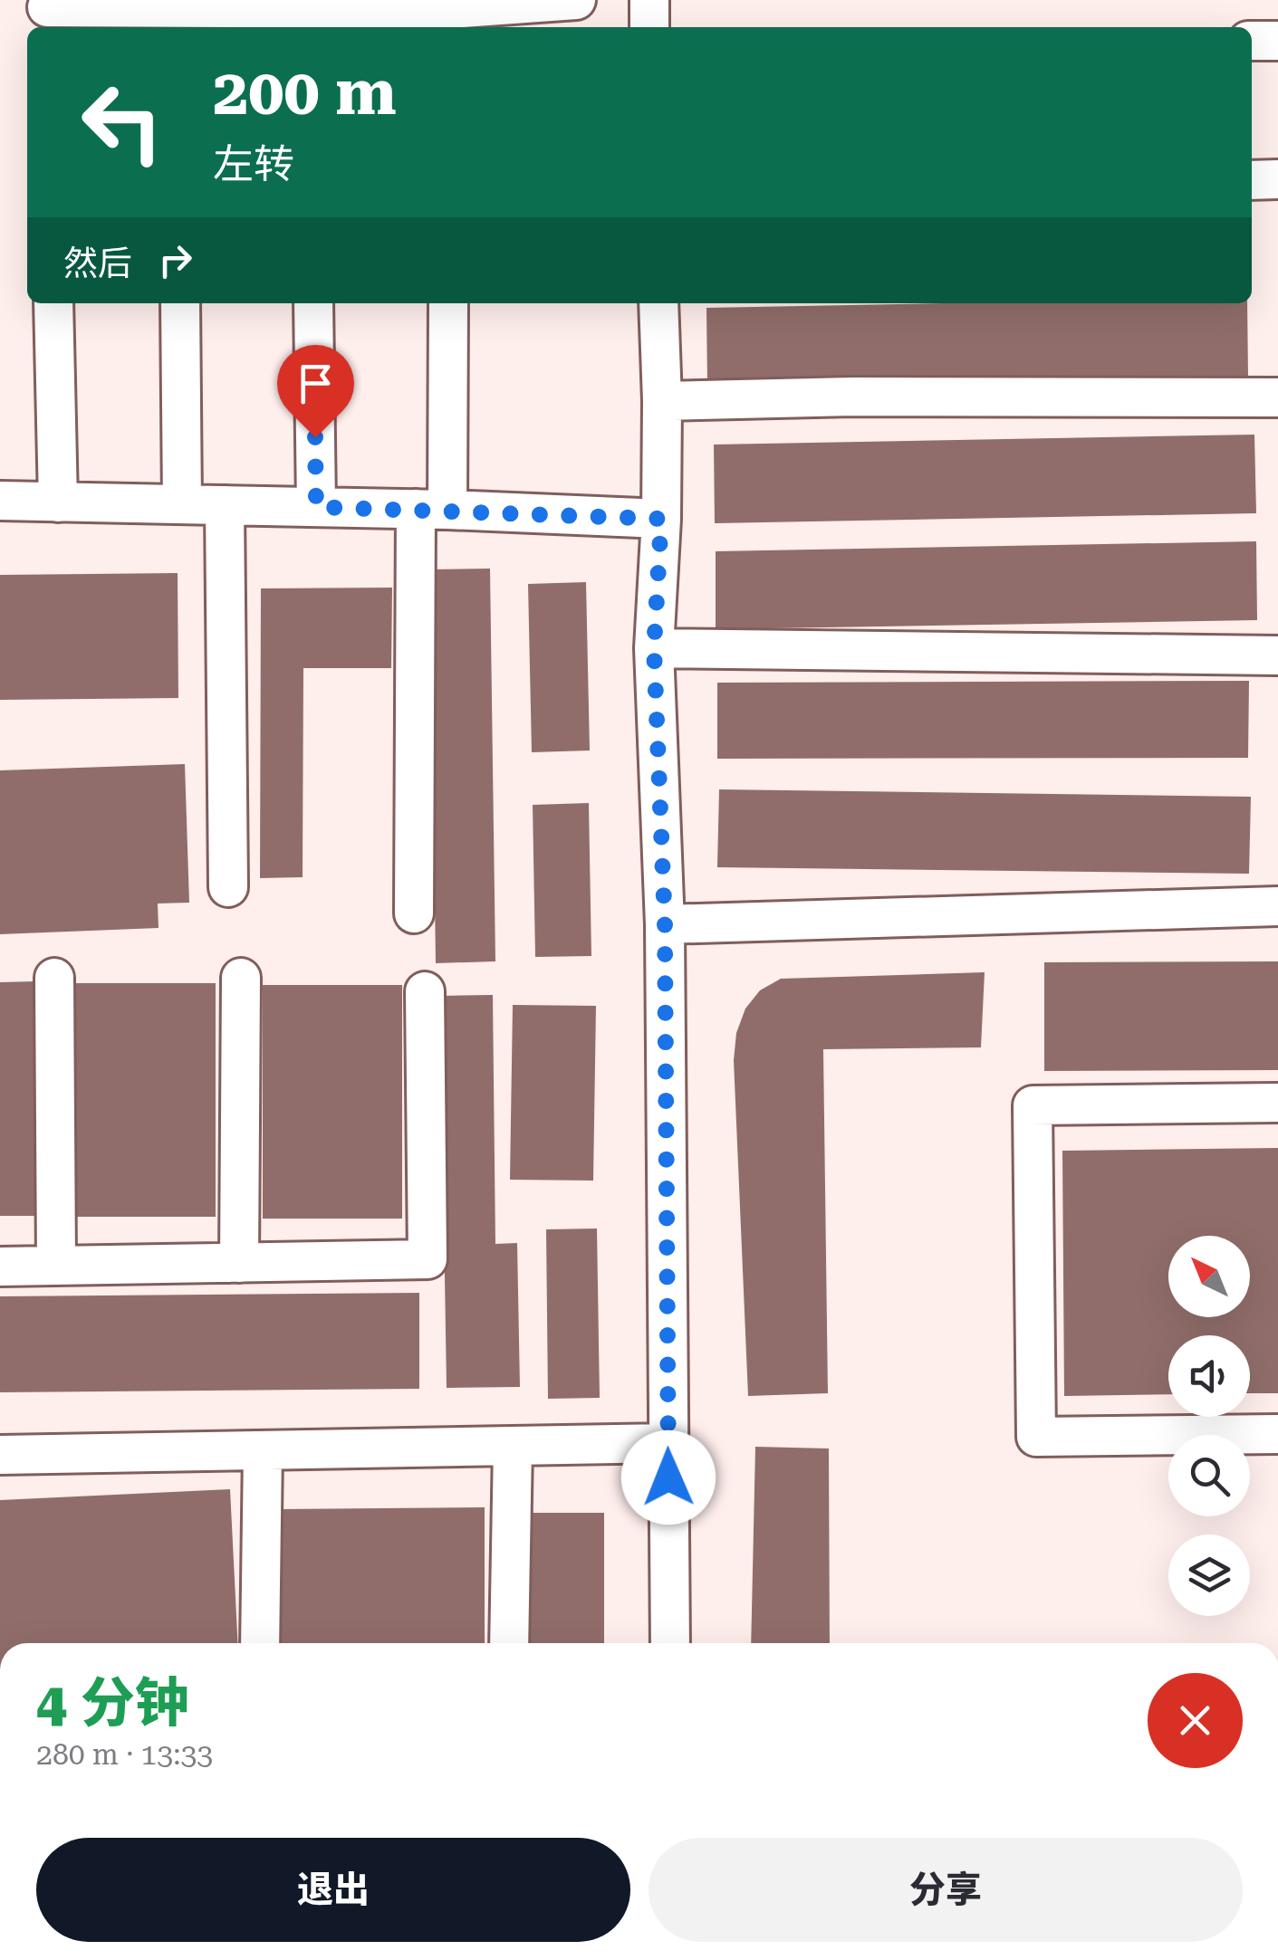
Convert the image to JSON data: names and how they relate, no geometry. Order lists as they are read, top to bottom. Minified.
{"north":"top left","page":{"turn":["200 m","左转"],"then":"然后","heading":["4 分钟","280 m · 13:33"],"buttons":["退出","分享"]}}
